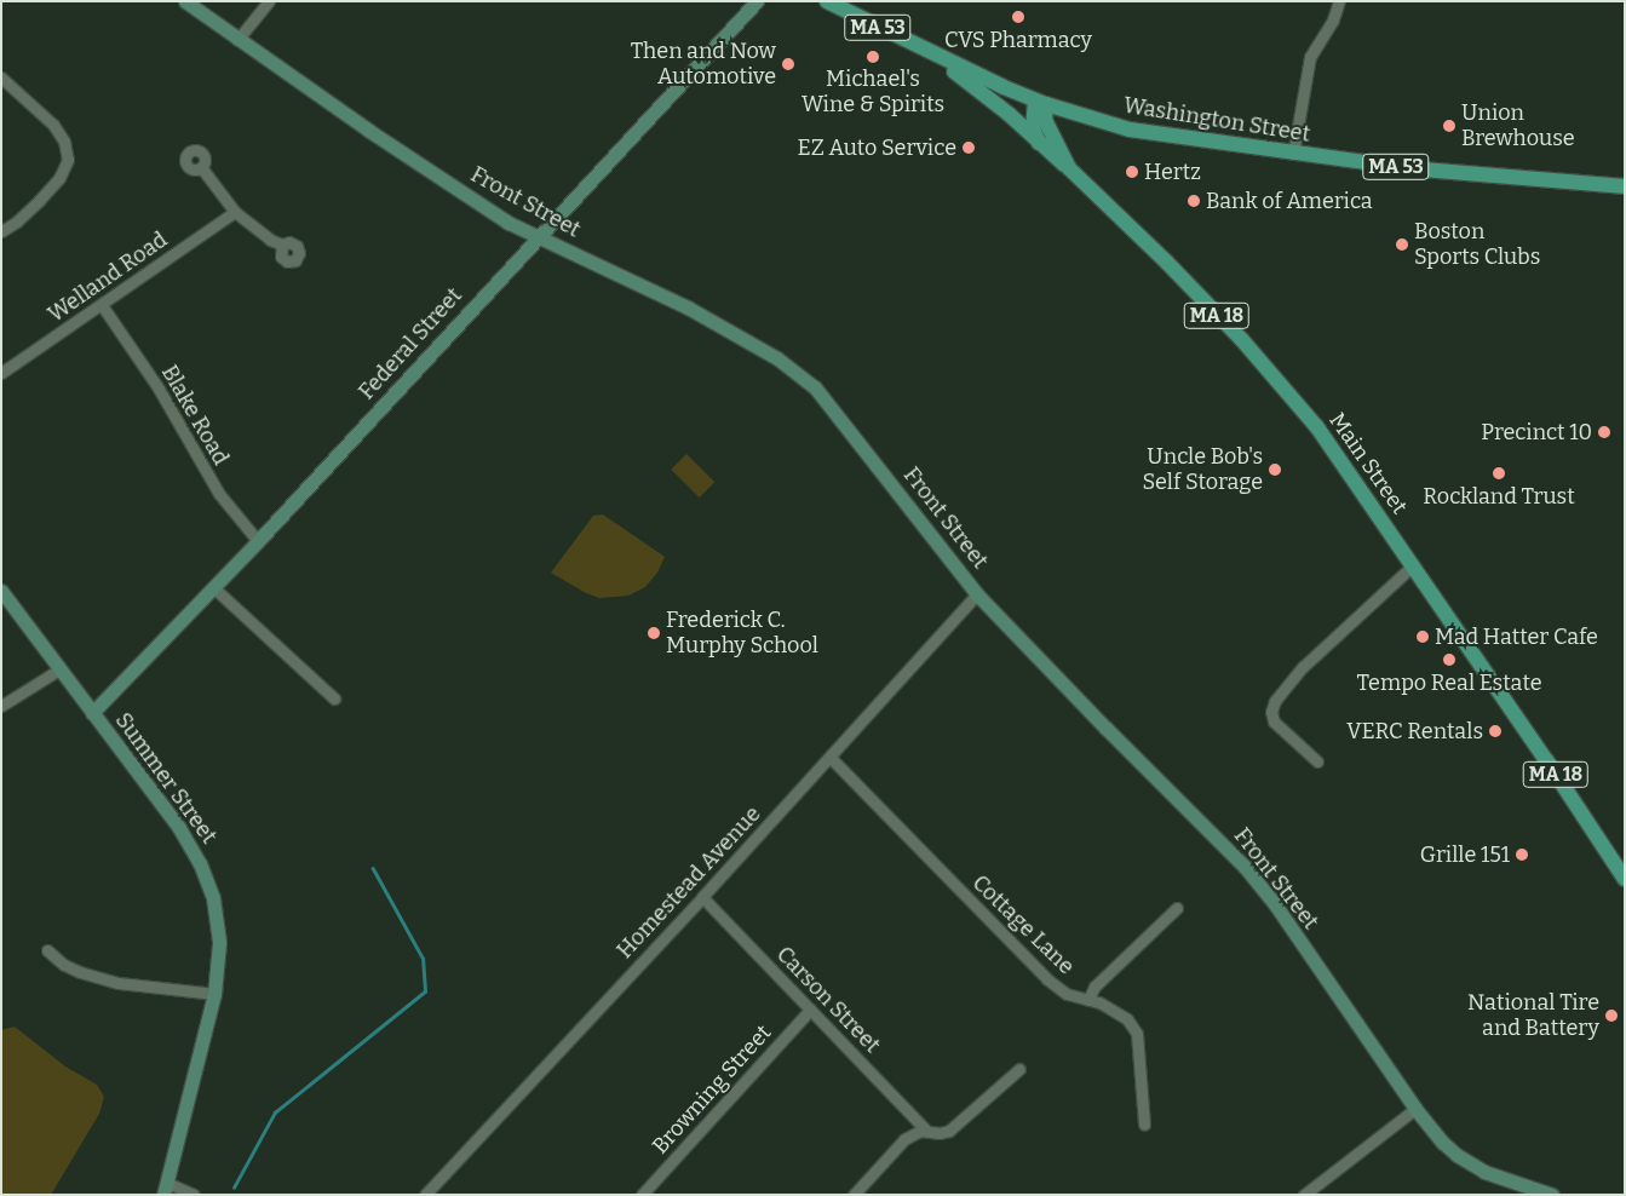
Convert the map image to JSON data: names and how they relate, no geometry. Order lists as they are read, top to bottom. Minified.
{"streets":{"main road":["MA 53","Washington Street","MA 18","Main Street"],"street":["Front Street","Welland Road","Federal Street","Blake Road","Summer Street","Homestead Avenue","Cottage Lane","Carson Street","Browning Street"]},"crossings":[["Washington Street","Main Street"],["Front Street","Federal Street"],["Front Street","Homestead Avenue"],["Welland Road","Blake Road"],["MA 18","Main Street"],["Federal Street","Blake Road"],["Federal Street","Summer Street"],["Homestead Avenue","Cottage Lane"],["Homestead Avenue","Carson Street"],["Carson Street","Browning Street"]],"places":["CVS Pharmacy","Michael's Wine & Spirits","Then and Now Automotive","Union Brewhouse","EZ Auto Service","Hertz","Bank of America","Boston Sports Clubs","Precinct 10","Uncle Bob's Self Storage","Rockland Trust","Frederick C. Murphy School","Mad Hatter Cafe","Tempo Real Estate","VERC Rentals","Grille 151","National Tire and Battery"]}
